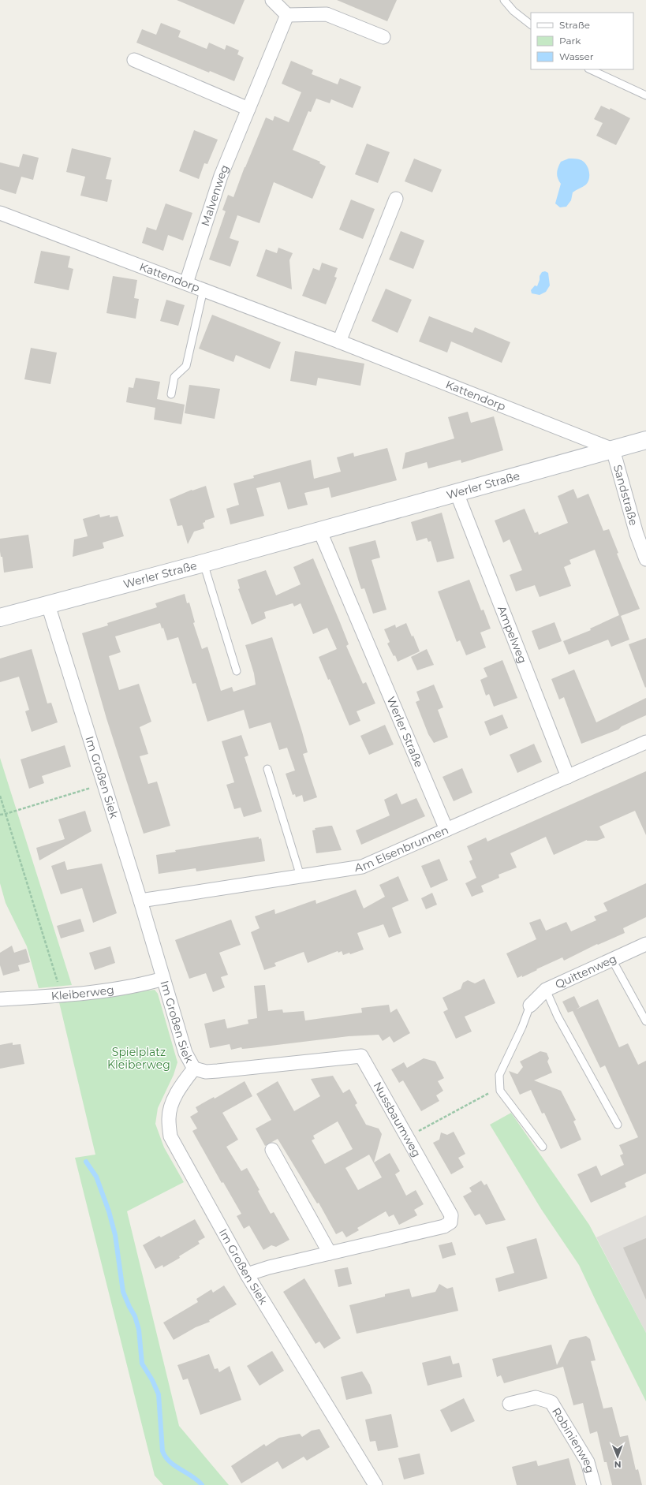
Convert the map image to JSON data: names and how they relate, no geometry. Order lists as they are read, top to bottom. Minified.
{"streets":{"main road":["Werler Straße"],"street":["Malvenweg","Kattendorp","Sandstraße","Ampelweg","Im Großen Siek","Am Elsenbrunnen","Quittenweg","Kleiberweg","Nussbaumweg","Robinienweg"]},"crossings":[["Malvenweg","Kattendorp"],["Kattendorp","Werler Straße"],["Kattendorp","Sandstraße"],["Werler Straße","Sandstraße"],["Werler Straße","Ampelweg"],["Werler Straße","Im Großen Siek"],["Werler Straße","Am Elsenbrunnen"],["Ampelweg","Am Elsenbrunnen"],["Im Großen Siek","Am Elsenbrunnen"],["Im Großen Siek","Kleiberweg"],["Im Großen Siek","Nussbaumweg"]],"parks":["Spielplatz Kleiberweg"],"legend":["Straße","Park","Wasser"],"north":"bottom"}
